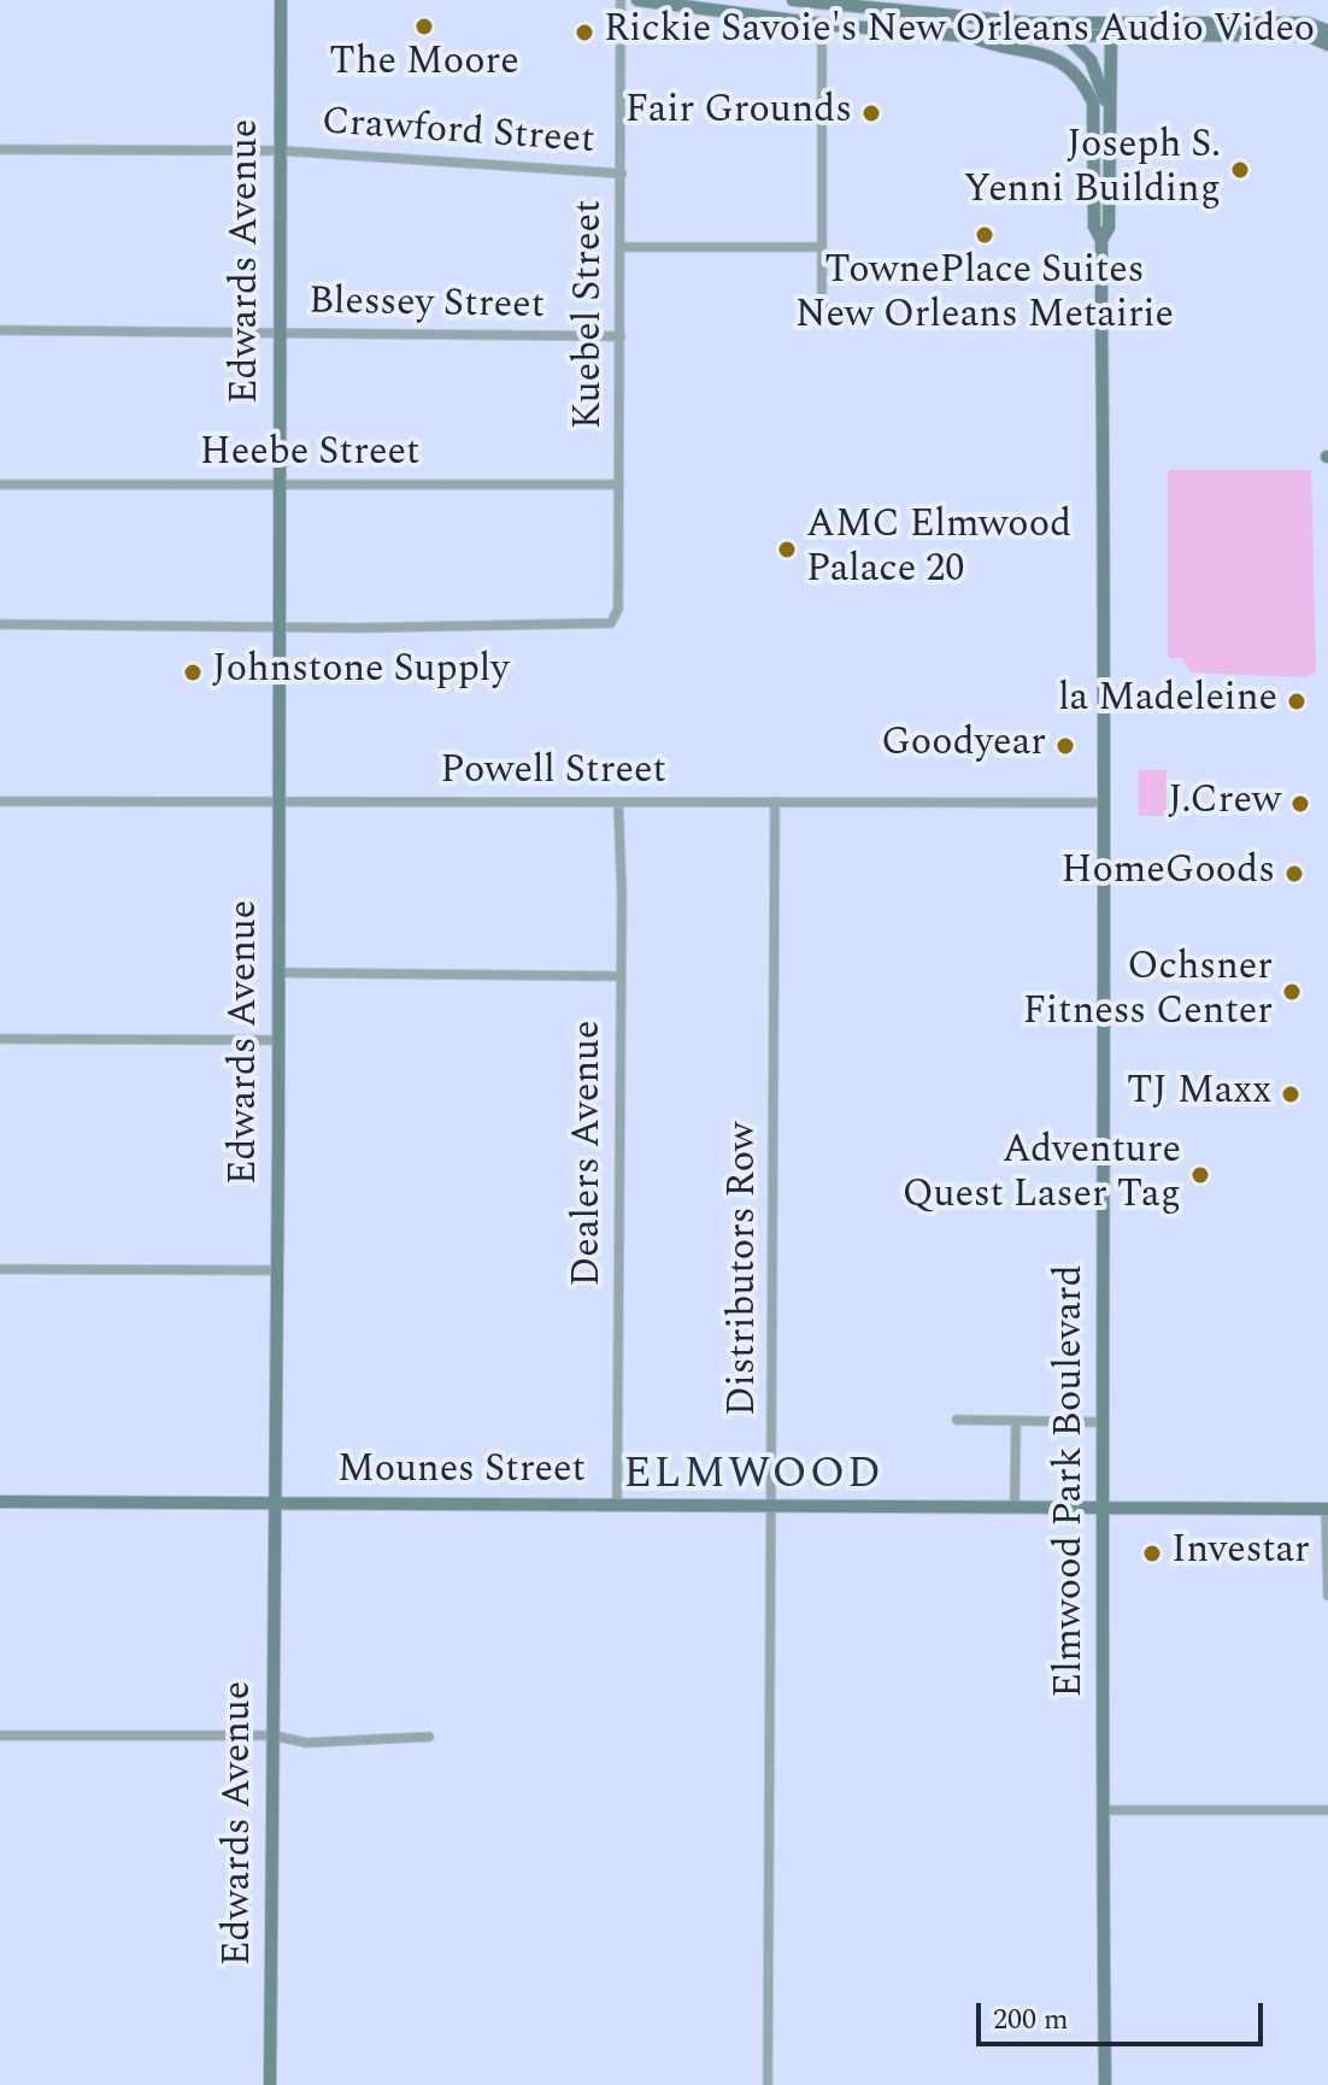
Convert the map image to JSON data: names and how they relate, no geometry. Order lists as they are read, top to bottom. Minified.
{"streets":{"street":["Crawford Street","Edwards Avenue","Blessey Street","Kuebel Street","Heebe Street","Powell Street","Dealers Avenue","Distributors Row","Mounes Street","Elmwood Park Boulevard"]},"crossings":[["Crawford Street","Edwards Avenue"],["Crawford Street","Kuebel Street"],["Edwards Avenue","Blessey Street"],["Edwards Avenue","Kuebel Street"],["Edwards Avenue","Heebe Street"],["Edwards Avenue","Powell Street"],["Edwards Avenue","Mounes Street"],["Blessey Street","Kuebel Street"],["Kuebel Street","Heebe Street"],["Powell Street","Dealers Avenue"],["Powell Street","Distributors Row"],["Powell Street","Elmwood Park Boulevard"],["Dealers Avenue","Mounes Street"],["Distributors Row","Mounes Street"],["Mounes Street","Elmwood Park Boulevard"]],"districts":["ELMWOOD"],"places":["The Moore","Rickie Savoie's New Orleans Audio Video","Fair Grounds","Joseph S. Yenni Building","TownePlace Suites New Orleans Metairie","AMC Elmwood Palace 20","Johnstone Supply","la Madeleine","Goodyear","J.Crew","HomeGoods","Ochsner Fitness Center","TJ Maxx","Adventure Quest Laser Tag","Investar"],"scale_bar":"200 m"}
